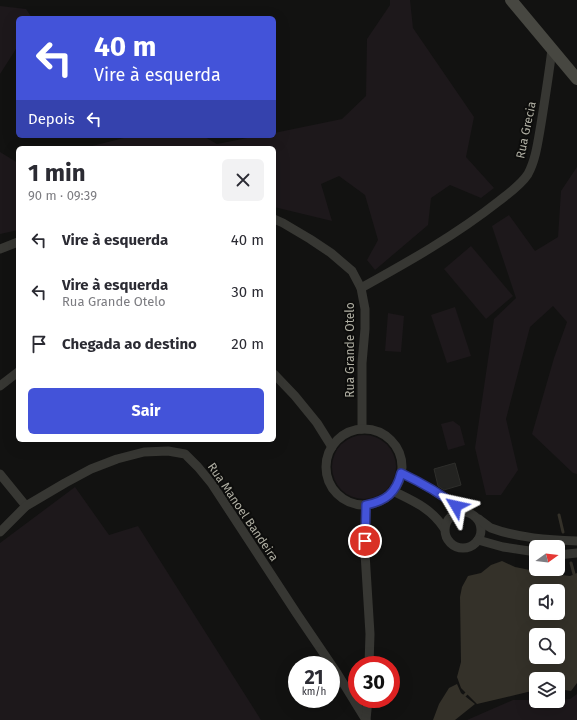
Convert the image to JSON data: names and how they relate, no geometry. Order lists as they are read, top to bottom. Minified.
{"streets":{"street":["Rua Grecia","Rua Grande Otelo","Rua Manoel Bandeira"]},"crossings":[["Rua Grecia","Rua Grande Otelo"]],"north":"right","page":{"turn":["40 m","Vire à esquerda"],"then":"Depois","heading":["1 min","90 m · 09:39"],"list":[{"name":"Vire à esquerda","value":"40 m"},{"name":"Vire à esquerda","note":"Rua Grande Otelo","value":"30 m"},{"name":"Chegada ao destino","value":"20 m"}],"buttons":"Sair","speed":"21 km/h","limit":"30"}}
